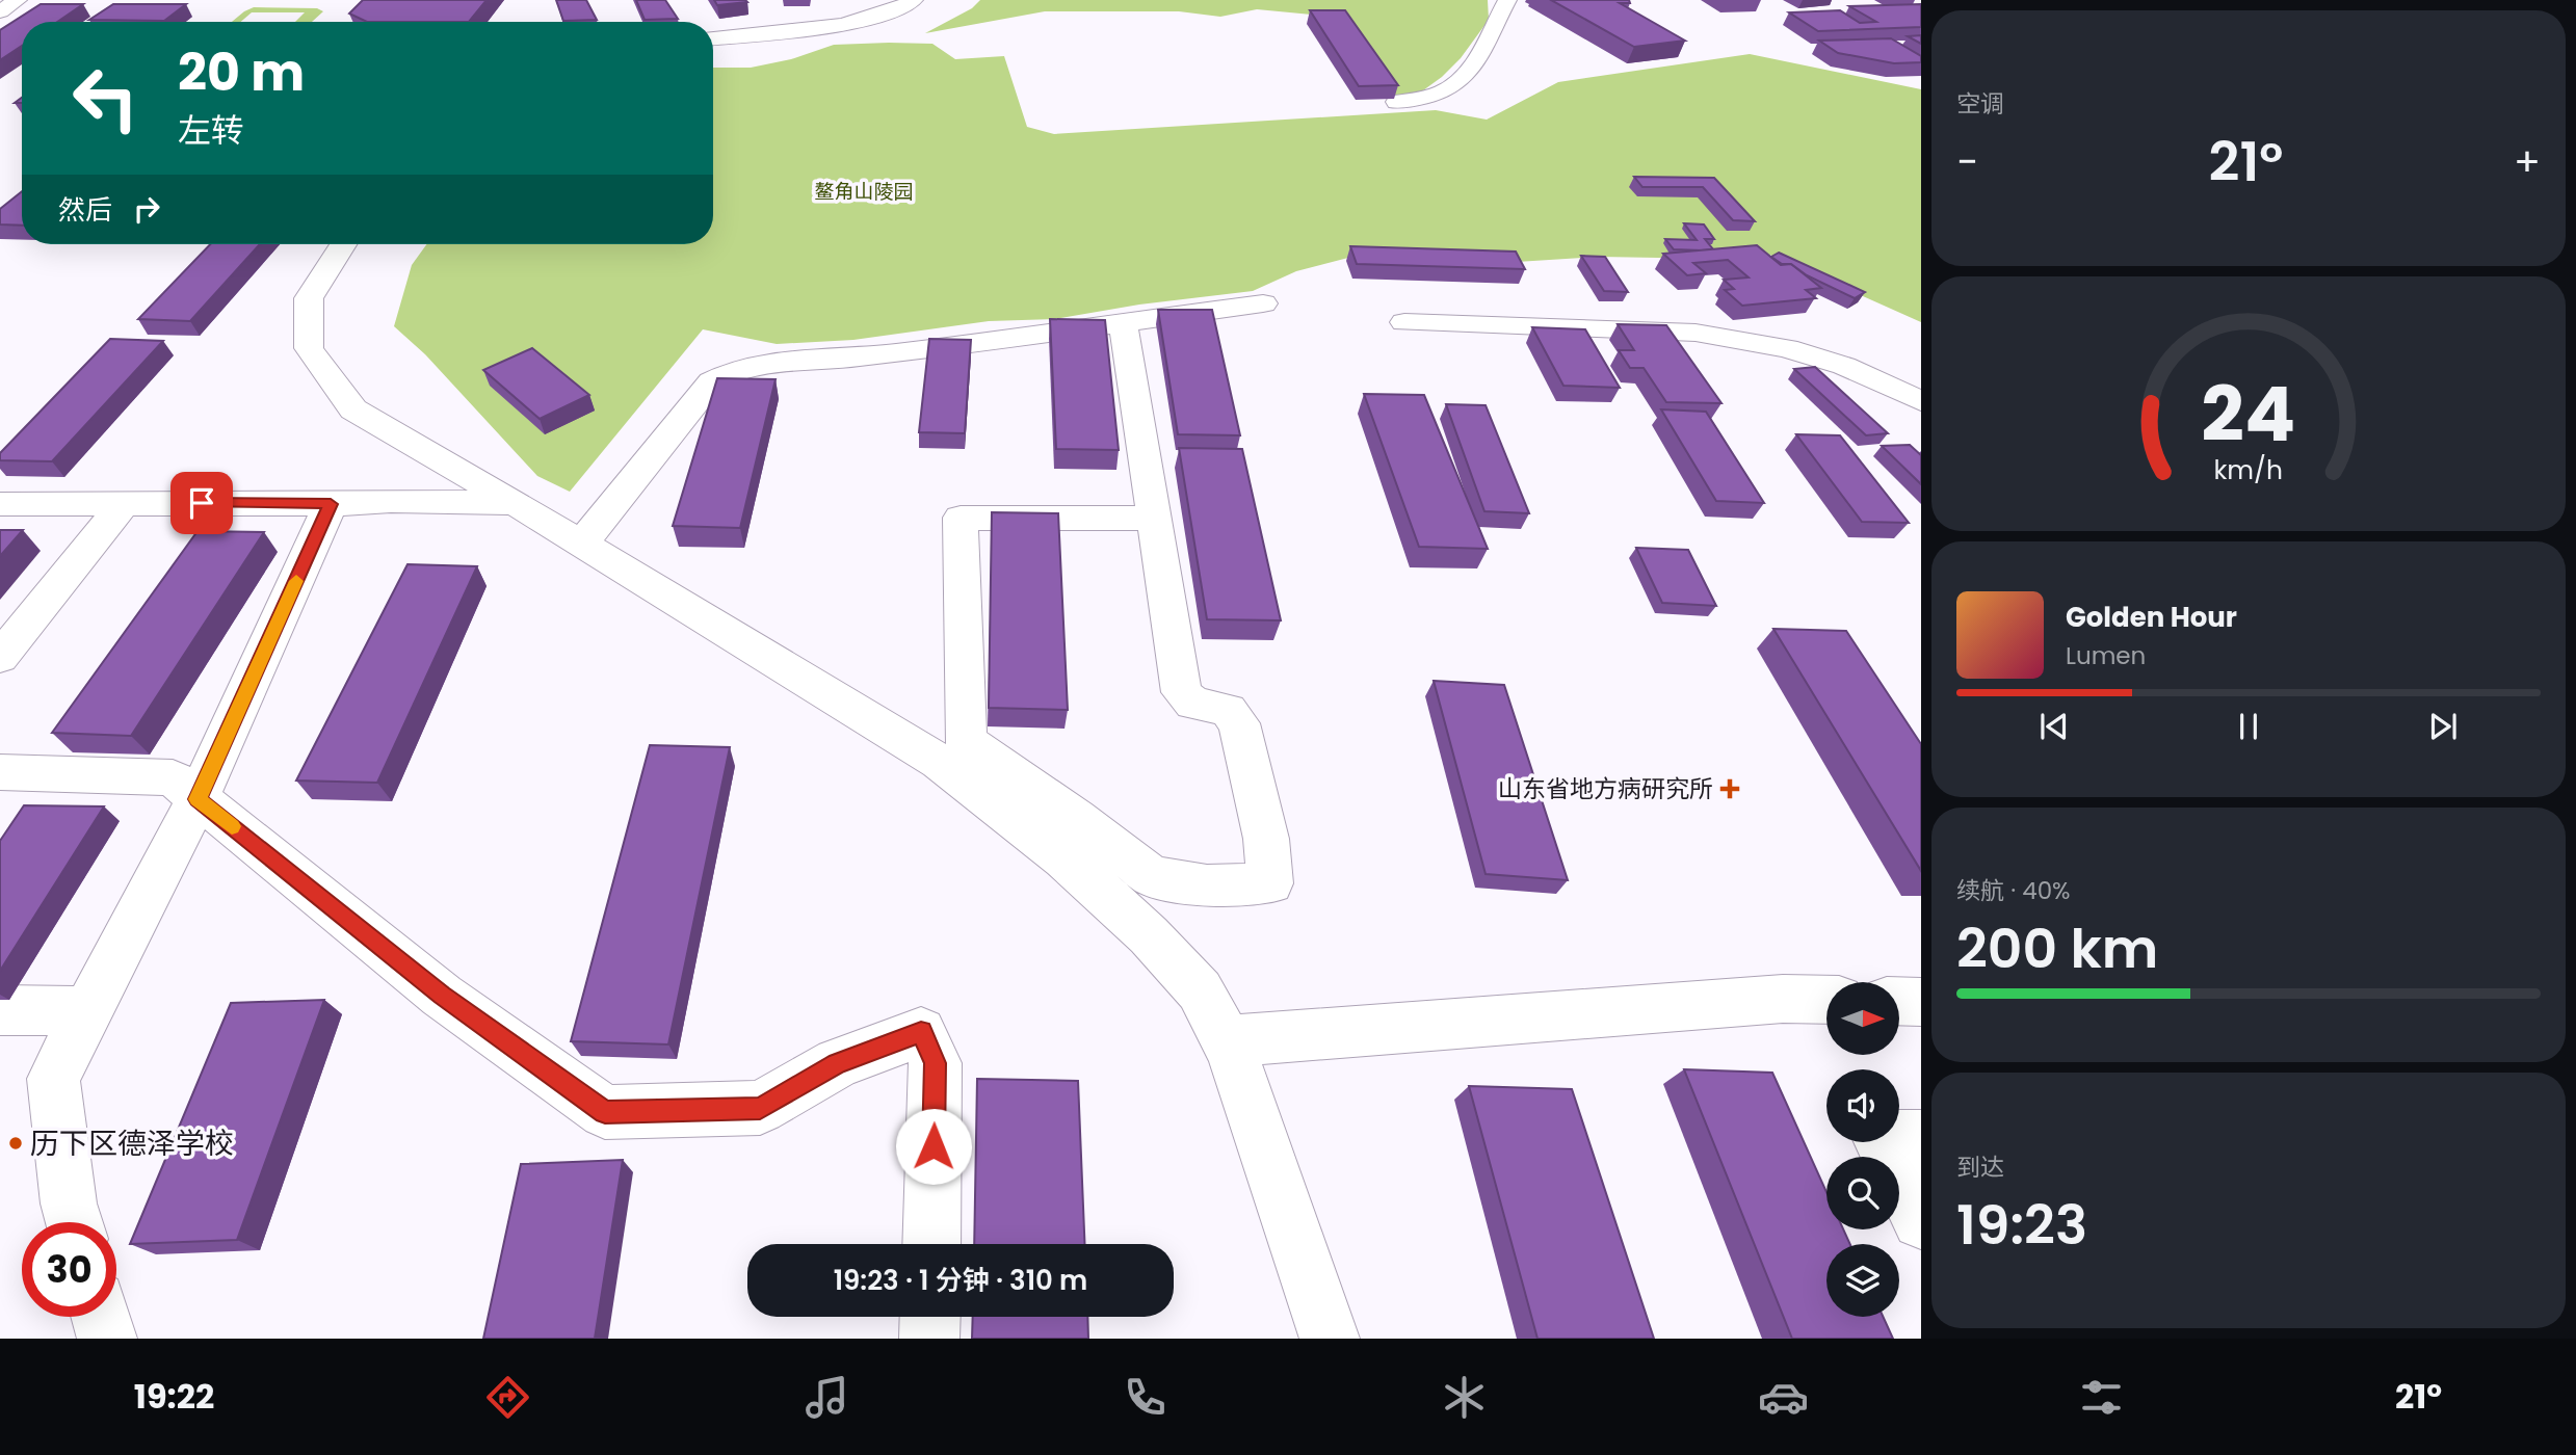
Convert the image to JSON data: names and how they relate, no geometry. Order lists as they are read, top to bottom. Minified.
{"parks":["鳌角山陵园"],"places":{"health":["山东省地方病研究所"],"other":["历下区德泽学校"]},"north":"right","page":{"tile":["空调",["续航 · 40%","200 km"],["到达","19:23"]],"turn":["20 m","左转"],"heat":["−","21°","+"],"then":"然后","song":["Golden Hour","Lumen"],"limit":"30","trip":"19:23 · 1 分钟 · 310 m","tabs":["19:22","21°"],"gauge":["24","km/h"]}}
